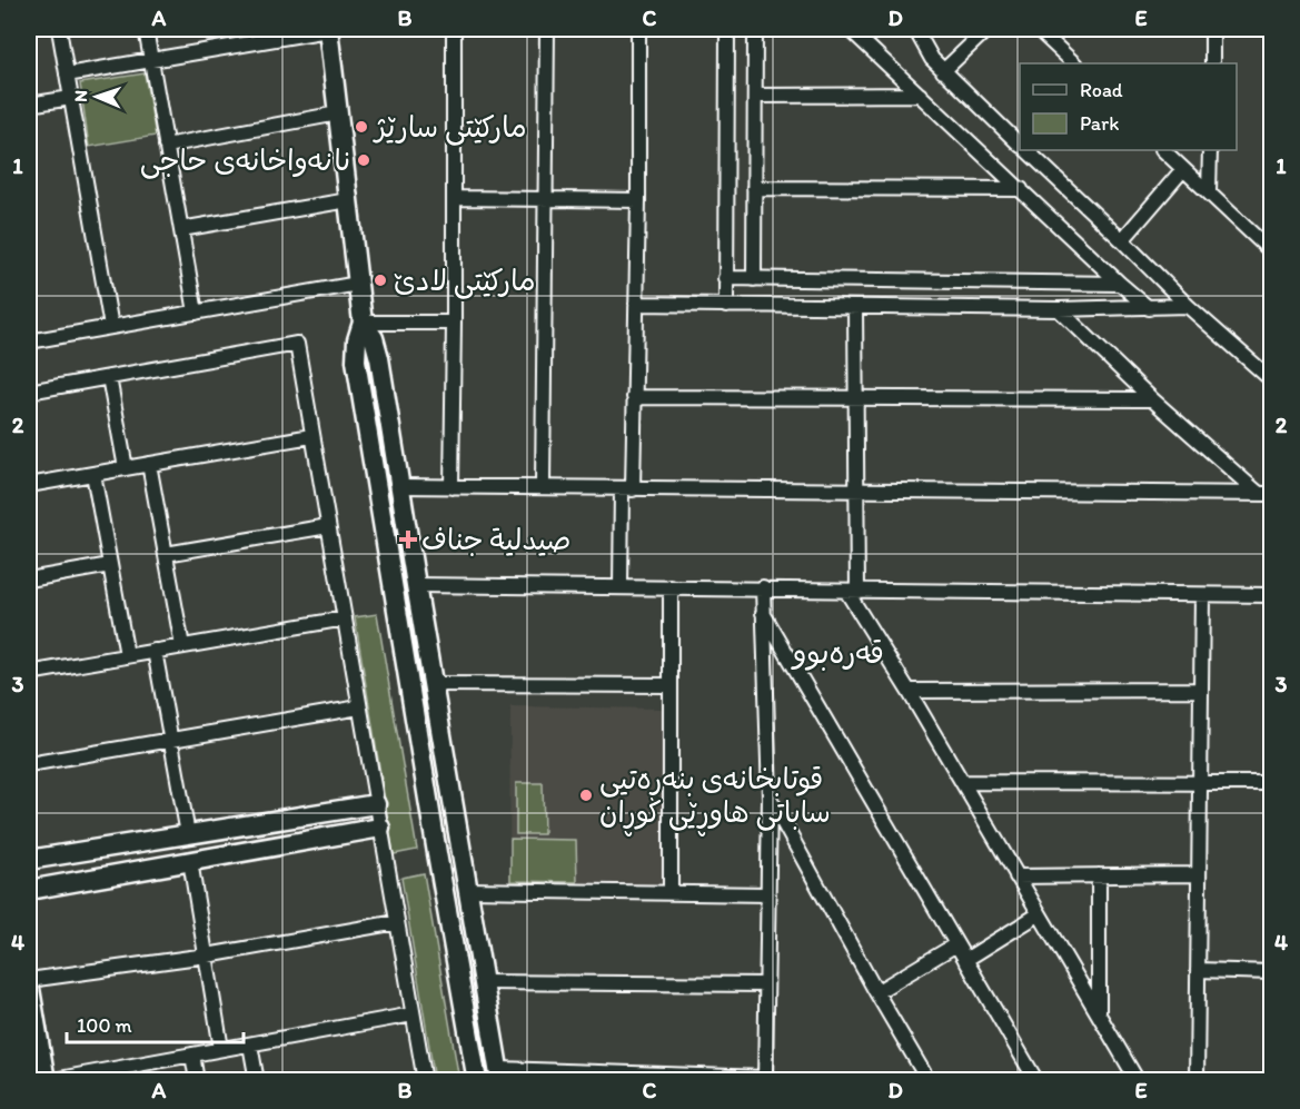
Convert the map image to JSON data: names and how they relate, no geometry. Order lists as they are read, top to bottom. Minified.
{"districts":["قەرەبوو"],"places":{"other":["مارکێتی سارێژ","نانەواخانەی حاجی","ماركێتی لادێ","قوتابخانەی بنەڕەتیی ساباتی هاوڕێی کوڕان"],"health":["صيدلية جناف"]},"legend":["Road","Park"],"scale_bar":"100 m","north":"left","grid":{"columns":["A","B","C","D","E"],"rows":["1","2","3","4"]}}
